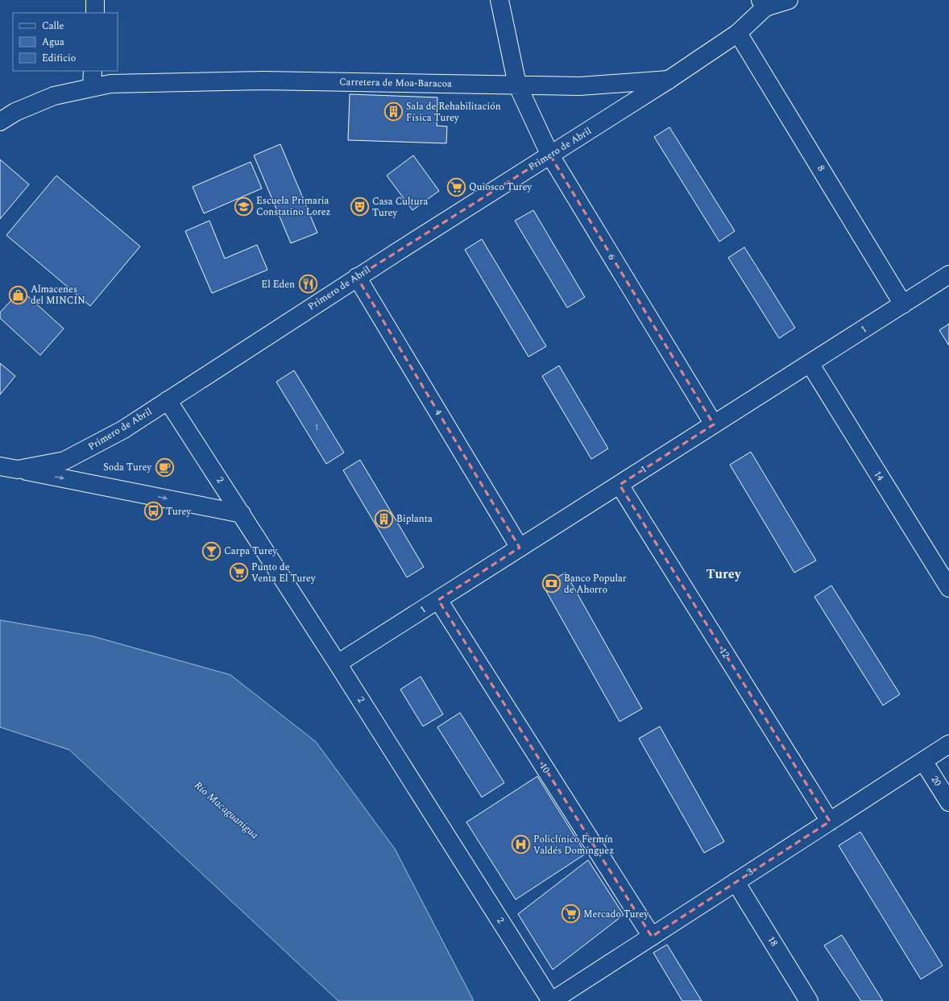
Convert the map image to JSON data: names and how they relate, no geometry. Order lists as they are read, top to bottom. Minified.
{"streets":{"street":["Carretera de Moa-Baracoa","Primero de Abril","8","6","1","4","14","2","12","10","20","3","18"]},"crossings":[["Carretera de Moa-Baracoa","Primero de Abril"],["Carretera de Moa-Baracoa","8"],["Carretera de Moa-Baracoa","6"],["Primero de Abril","6"],["Primero de Abril","4"],["Primero de Abril","2"],["8","1"],["6","1"],["1","4"],["1","14"],["1","2"],["1","12"],["1","10"],["2","3"],["12","3"],["10","3"],["20","3"],["3","18"]],"districts":["Turey"],"water":["Río Macaguanigua"],"places":{"building":["Sala de Rehabilitación Física Turey","Biplanta"],"supermarket":["Quiosco Turey","Punto de Venta El Turey","Mercado Turey"],"school or university":["Escuela Primaria Constatino Lorez"],"theatre":["Casa Cultura Turey"],"restaurant":["El Eden"],"shop":["Almacenes del MINCIN"],"cafe":["Soda Turey"],"bus stop":["Turey"],"bar":["Carpa Turey"],"bank":["Banco Popular de Ahorro"],"hospital":["Policlínico Fermín Valdés Domínguez"]},"house_numbers":["1"],"legend":["Calle","Agua","Edificio"]}
